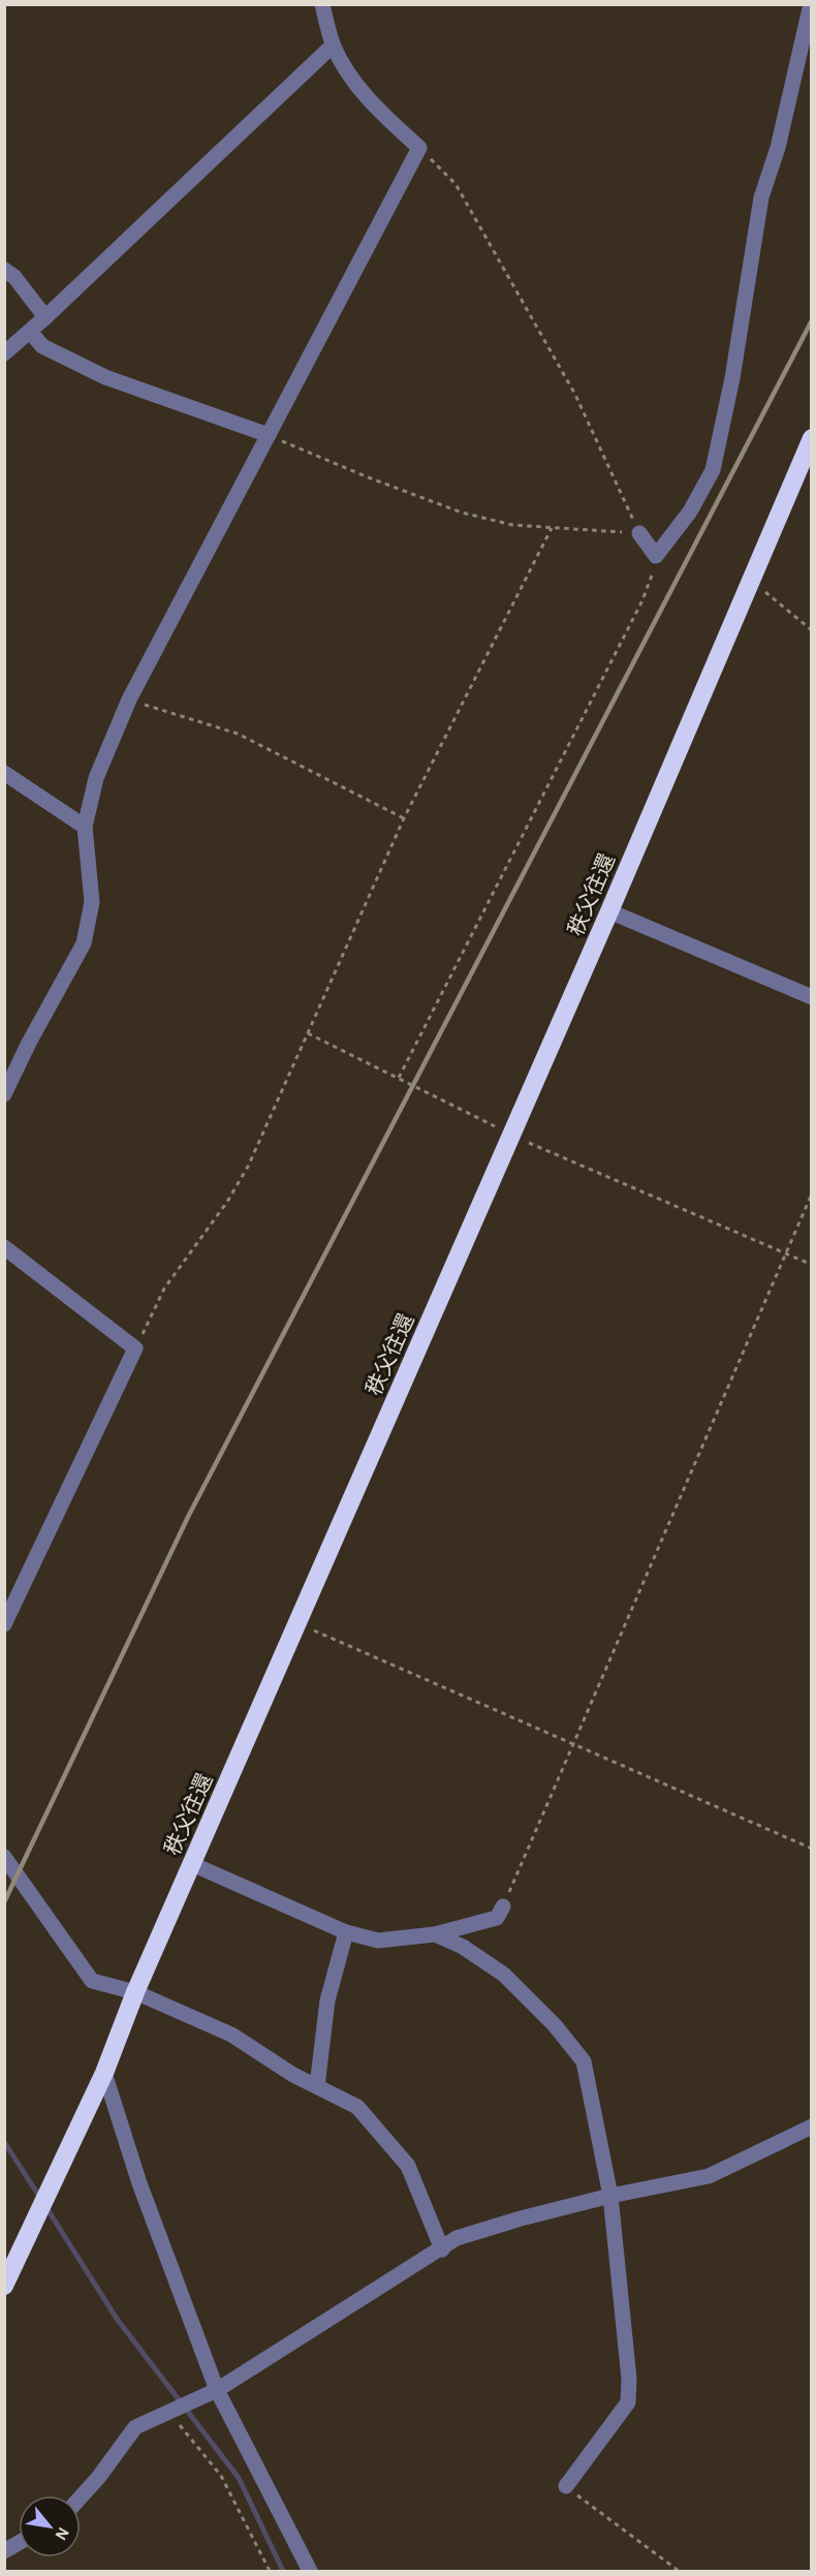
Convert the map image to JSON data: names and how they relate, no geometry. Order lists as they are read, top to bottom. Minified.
{"streets":{"highway":["秩父往還"]},"north":"bottom right"}
